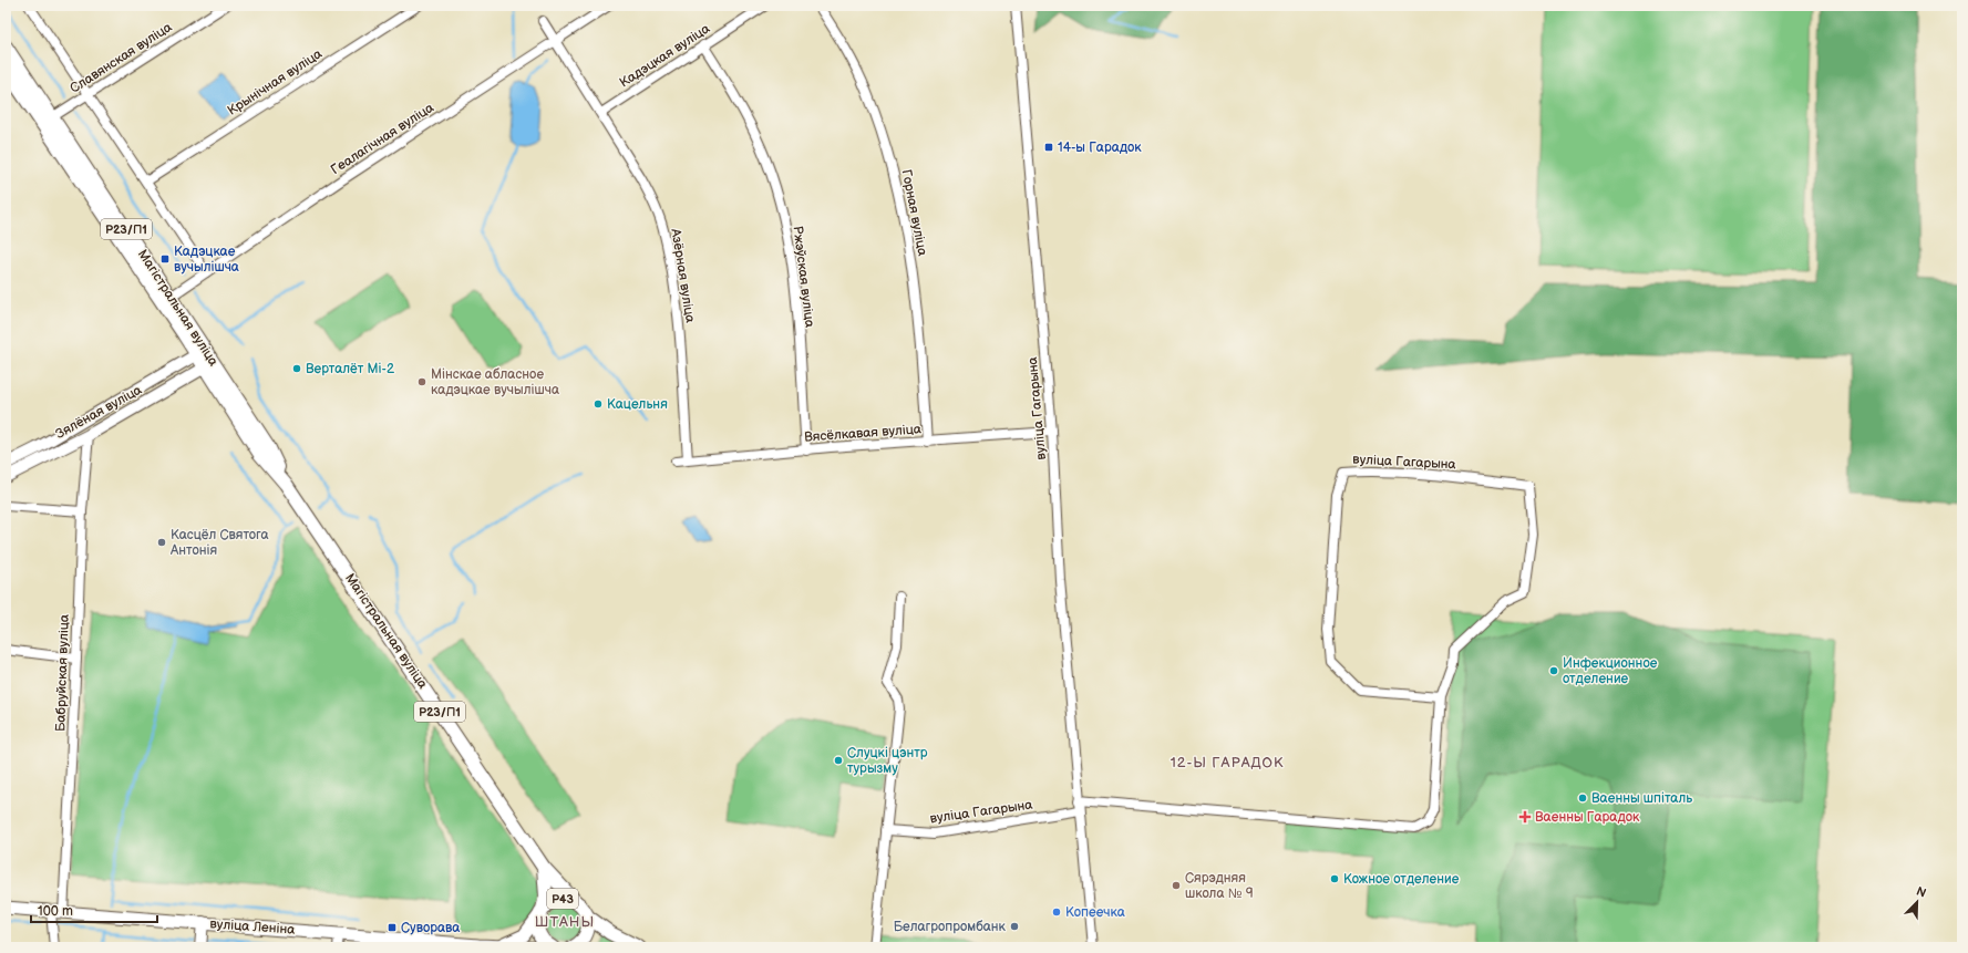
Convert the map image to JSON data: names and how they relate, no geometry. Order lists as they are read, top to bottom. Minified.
{"streets":{"main road":["Р23/П1","Магістральная вуліца","Р43","вуліца Леніна"],"street":["Кадэцкая вуліца","Славянская вуліца","Крынічная вуліца","Геалагічная вуліца","Горная вуліца","Азёрная вуліца","Ржэўская вуліца","вуліца Гагарына","Зялёная вуліца","Вясёлкавая вуліца","Бабруйская вуліца"]},"crossings":[["Кадэцкая вуліца","Азёрная вуліца"],["Кадэцкая вуліца","Ржэўская вуліца"],["Славянская вуліца","Магістральная вуліца"],["Геалагічная вуліца","Азёрная вуліца"],["Геалагічная вуліца","Магістральная вуліца"],["Горная вуліца","Вясёлкавая вуліца"],["Азёрная вуліца","Вясёлкавая вуліца"],["Ржэўская вуліца","Вясёлкавая вуліца"],["Магістральная вуліца","Зялёная вуліца"],["Магістральная вуліца","Р43"],["Магістральная вуліца","вуліца Леніна"],["вуліца Гагарына","Вясёлкавая вуліца"],["Зялёная вуліца","Бабруйская вуліца"],["Бабруйская вуліца","вуліца Леніна"],["Р43","вуліца Леніна"]],"districts":["12-Ы ГАРАДОК","ШТАНЫ"],"places":{"transit":["14-ы Гарадок","Кадэцкае вучылішча","Суворава"],"other":["Верталёт Мі-2","Мінскае абласное кадэцкае вучылішча","Кацельня","Касцёл Святога Антонія","Инфекционное отделение","Слуцкі цэнтр турызму","Ваенны шпіталь","Кожное отделение","Сярэдняя школа № 9","Копеечка","Белагропромбанк"],"health":["Ваенны Гарадок"]},"scale_bar":"100 m","north":"top right"}
